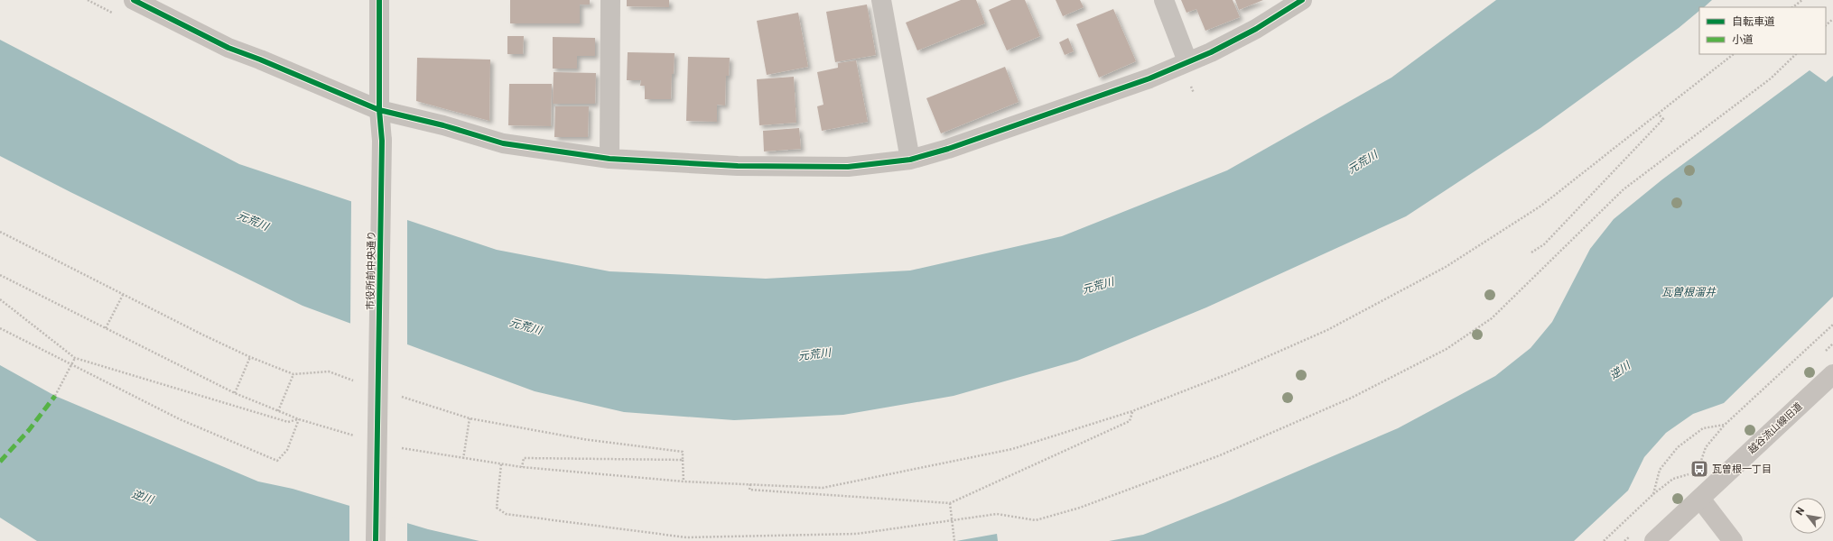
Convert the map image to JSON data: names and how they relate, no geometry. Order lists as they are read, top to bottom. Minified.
{"streets":{"street":["市役所前中央通り","越谷流山線旧道"]},"water":["元荒川","瓦曽根溜井","逆川"],"places":{"bus stop":["瓦曽根一丁目"]},"legend":["自転車道","小道"],"north":"top left"}
